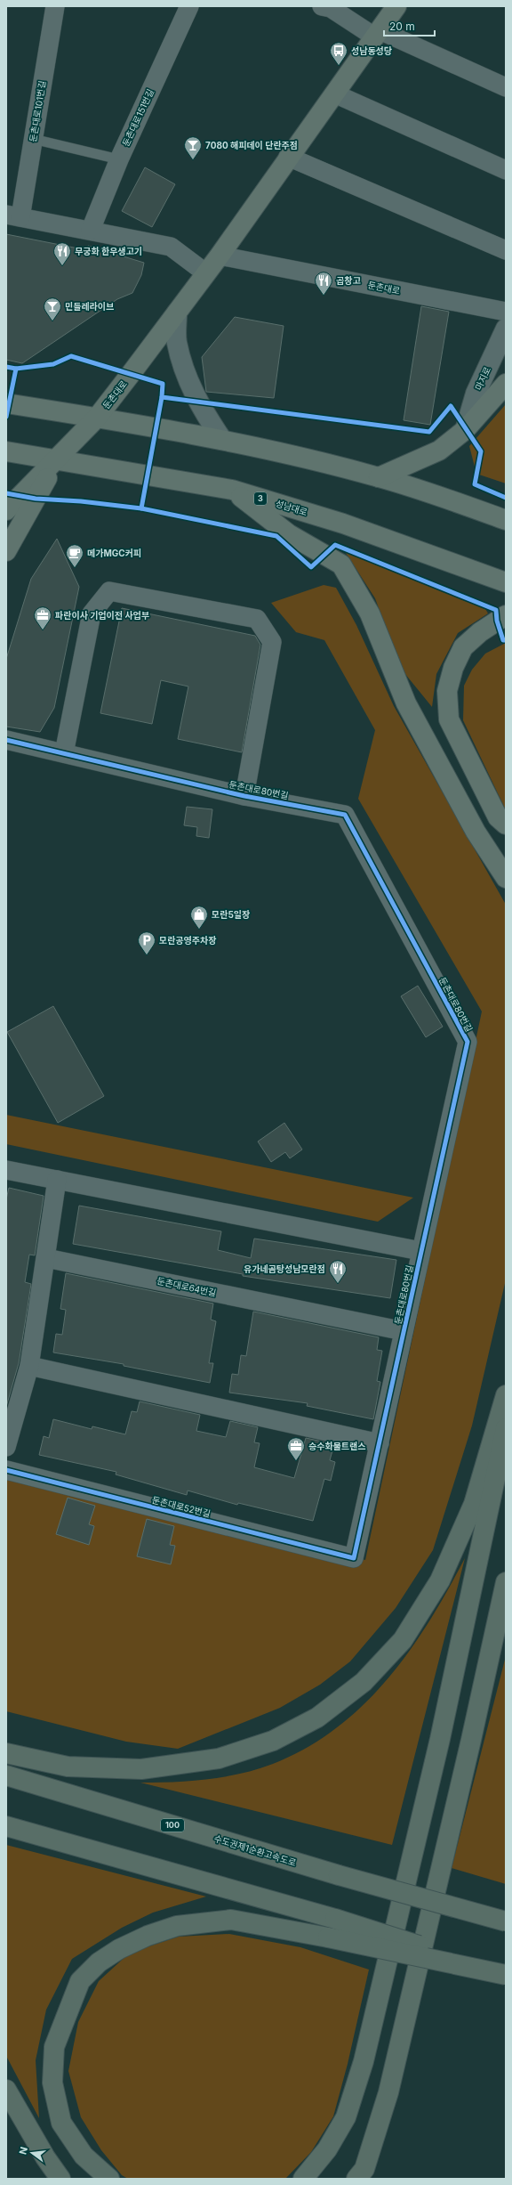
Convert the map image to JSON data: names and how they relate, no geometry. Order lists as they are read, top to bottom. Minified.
{"streets":{"highway":["100","수도권제1순환고속도로"],"main road":["둔촌대로","3","성남대로"],"street":["둔촌대로101번길","둔촌대로151번길","마지로","둔촌대로80번길","둔촌대로64번길","둔촌대로52번길"]},"crossings":[["둔촌대로101번길","둔촌대로151번길"],["둔촌대로101번길","둔촌대로"],["둔촌대로","성남대로"],["둔촌대로80번길","둔촌대로64번길"],["둔촌대로80번길","둔촌대로52번길"]],"places":{"bus stop":["성남동성당"],"bar":["7080 해피데이 단란주점","민들레라이브"],"restaurant":["무궁화 한우생고기","곱창고","유가네곰탕성남모란점"],"cafe":["메가MGC커피"],"office":["파란이사 기업이전 사업부","승수화물트랜스"],"shop":["모란5일장"],"parking":["모란공영주차장"]},"scale_bar":"20 m","north":"left"}
